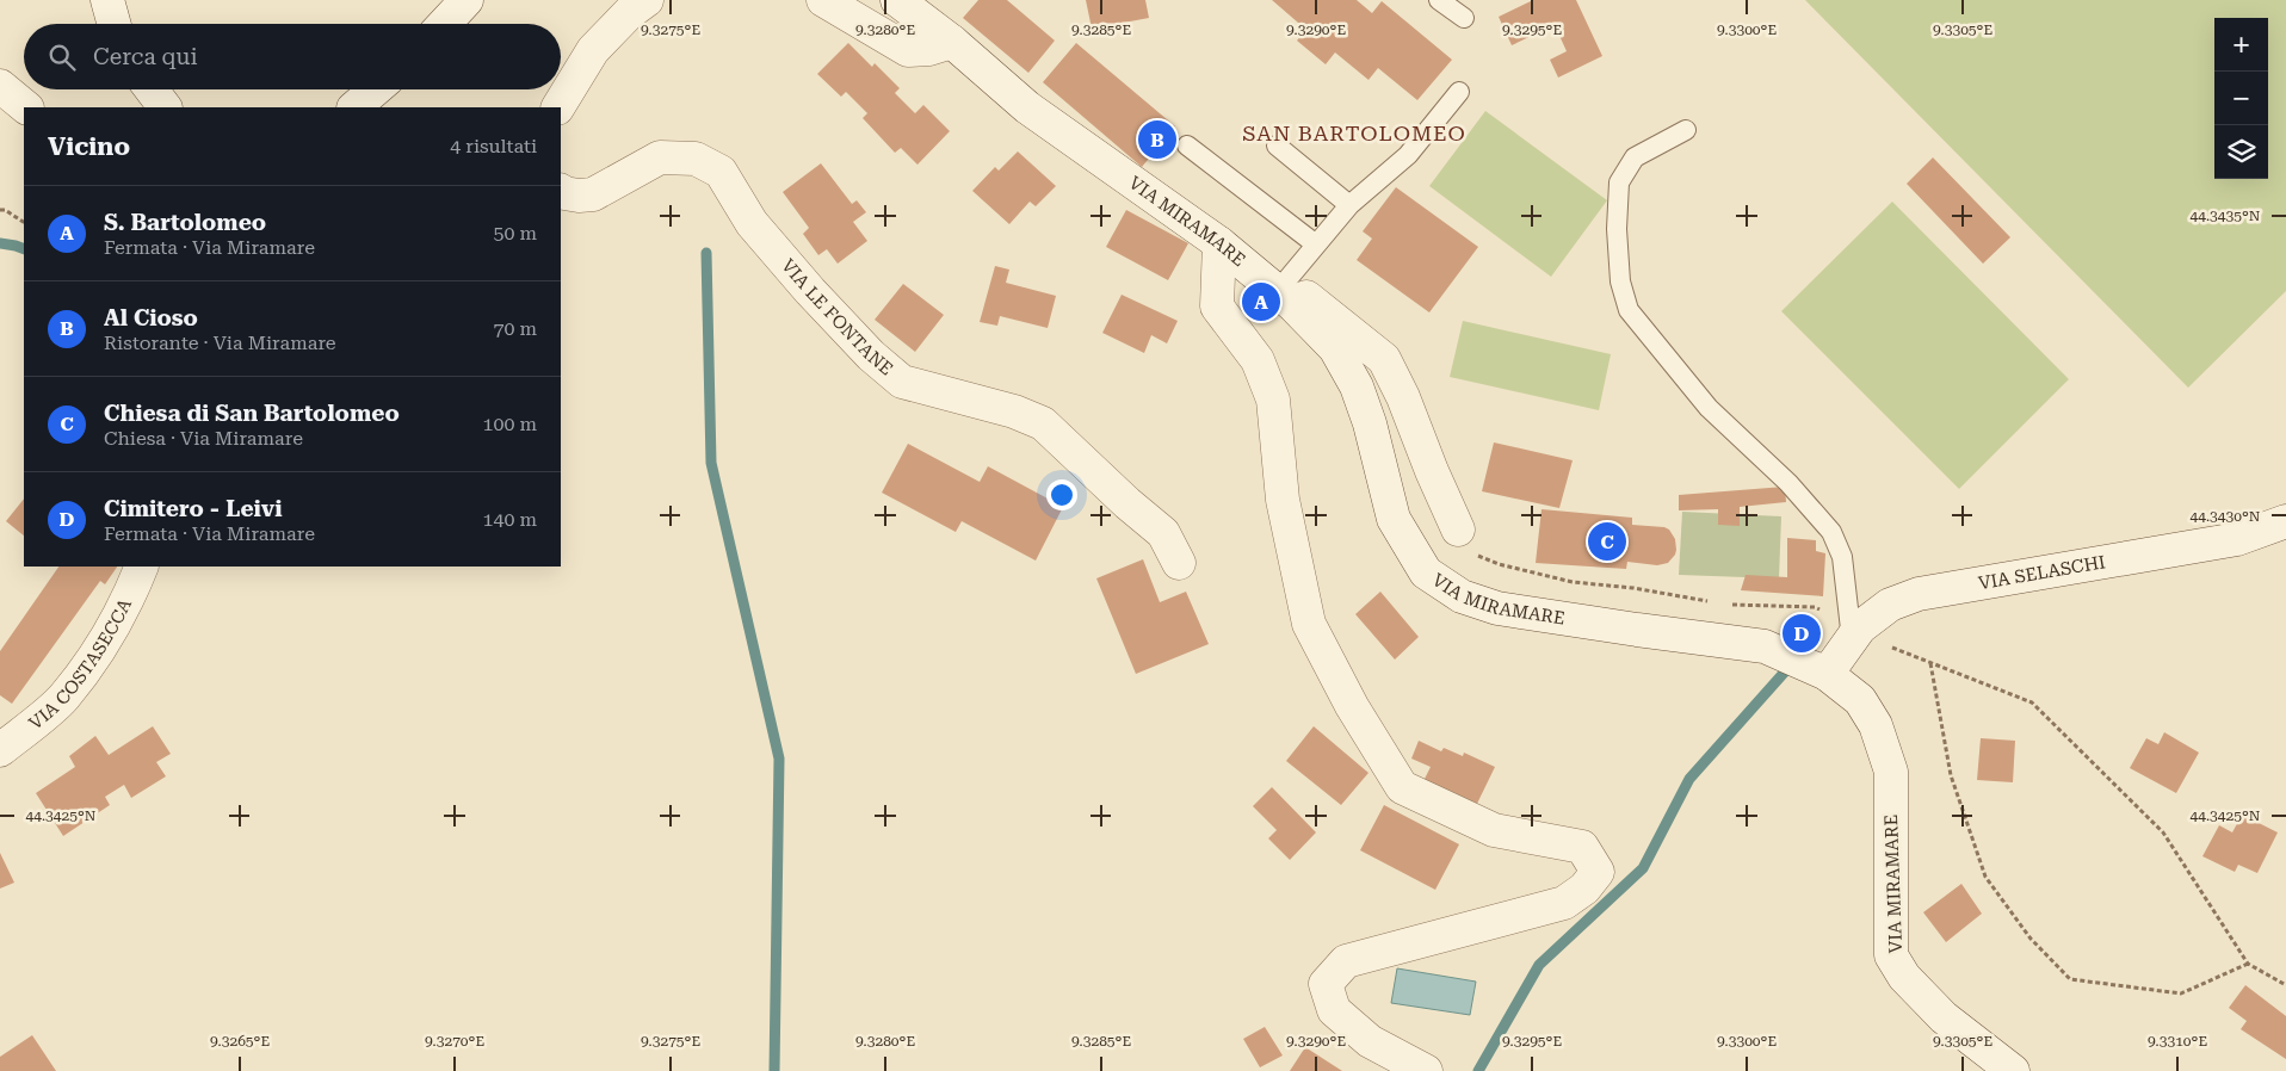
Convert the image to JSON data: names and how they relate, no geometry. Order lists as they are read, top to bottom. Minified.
{"streets":{"street":["VIA MIRAMARE","VIA LE FONTANE","VIA SELASCHI","VIA COSTASECCA"]},"crossings":[["VIA MIRAMARE","VIA SELASCHI"]],"districts":["SAN BARTOLOMEO"],"page":{"map_buttons":["+","−"],"search":"Cerca qui","heading":["Vicino","4 risultati"],"pins":["B","A","C","D"],"list":[{"mark":"A","name":"S. Bartolomeo","note":"Fermata · Via Miramare","value":"50 m"},{"mark":"B","name":"Al Cioso","note":"Ristorante · Via Miramare","value":"70 m"},{"mark":"C","name":"Chiesa di San Bartolomeo","note":"Chiesa · Via Miramare","value":"100 m"},{"mark":"D","name":"Cimitero - Leivi","note":"Fermata · Via Miramare","value":"140 m"}]},"coordinates":["9.3275°E","9.3280°E","9.3285°E","9.3290°E","9.3295°E","9.3300°E","9.3305°E","44.3435°N","44.3430°N","44.3425°N","9.3265°E","9.3270°E","9.3310°E"]}
